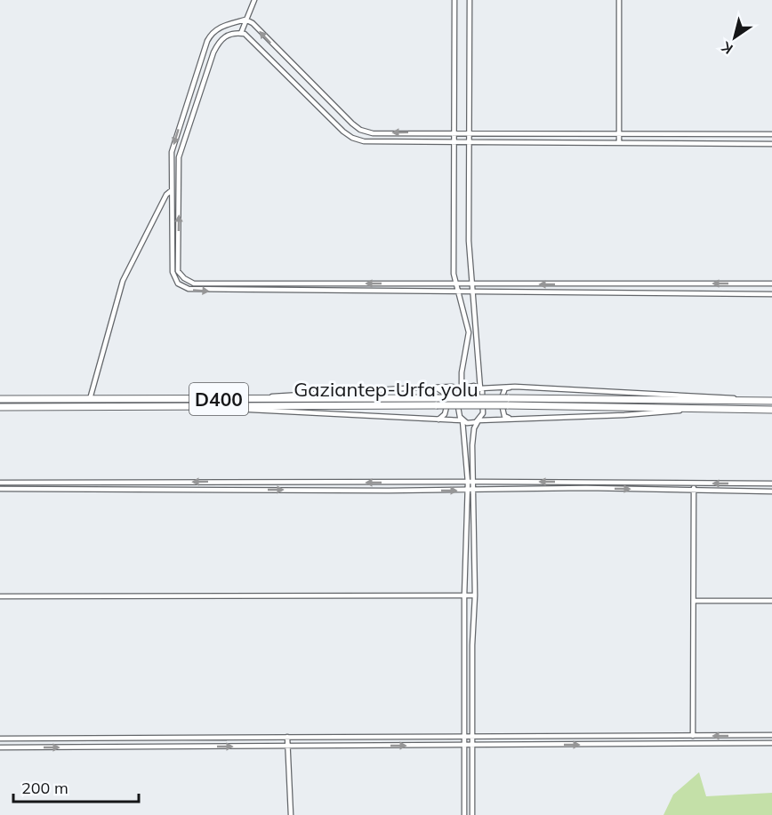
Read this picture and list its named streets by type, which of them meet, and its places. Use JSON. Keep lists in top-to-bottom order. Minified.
{"streets":{"highway":["Gaziantep-Urfa yolu","D400"]},"scale_bar":"200 m","north":"bottom left"}
